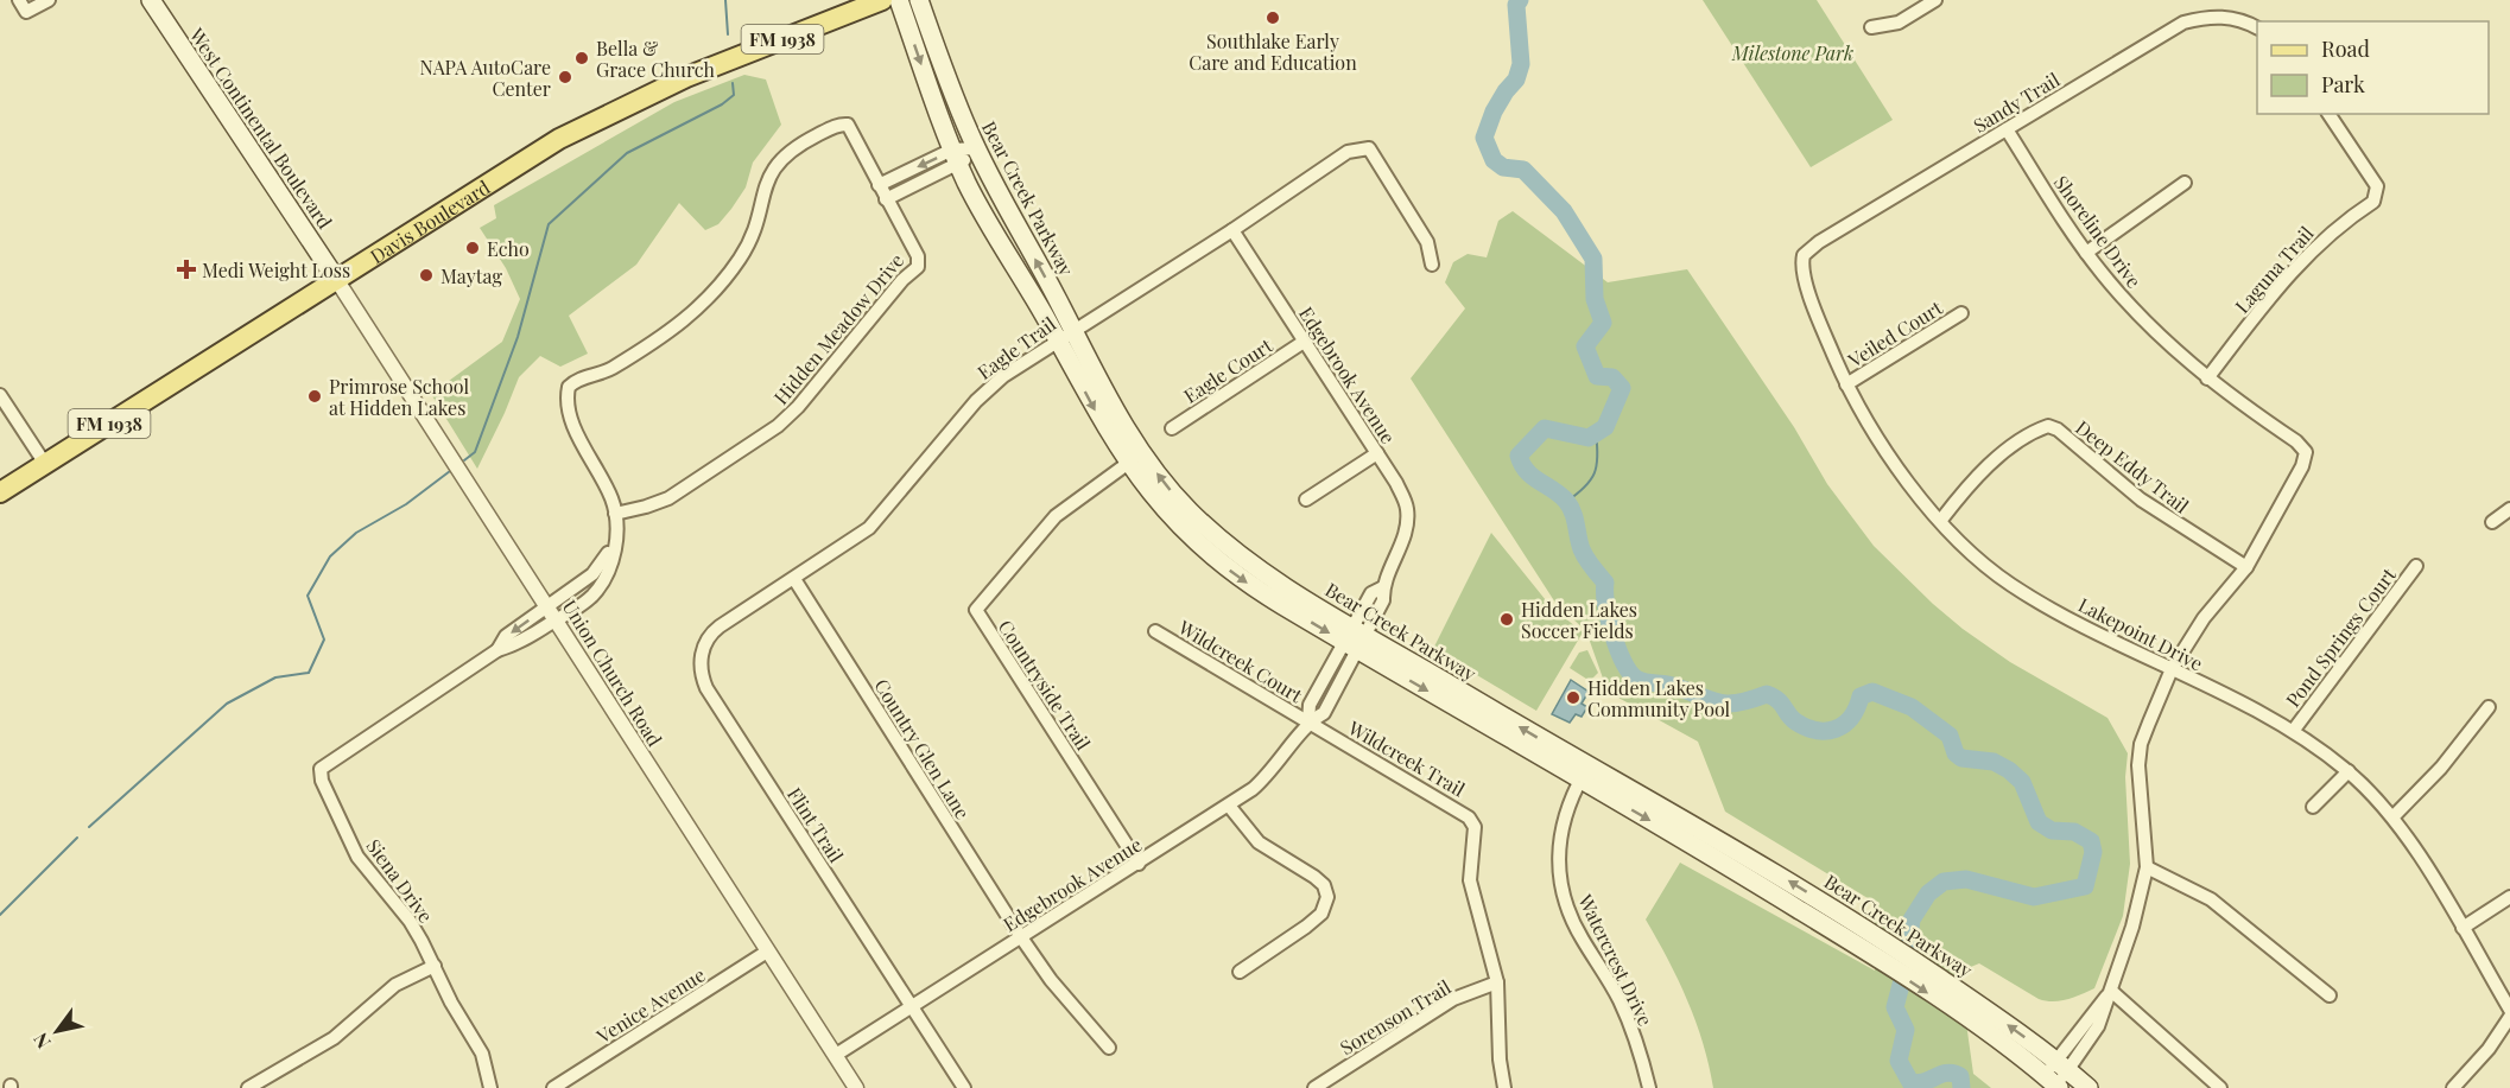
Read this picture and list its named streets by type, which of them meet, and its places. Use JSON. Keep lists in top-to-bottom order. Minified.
{"streets":{"main road":["FM 1938","West Continental Boulevard","Bear Creek Parkway","Davis Boulevard"],"street":["Sandy Trail","Shoreline Drive","Laguna Trail","Hidden Meadow Drive","Veiled Court","Eagle Trail","Eagle Court","Edgebrook Avenue","Deep Eddy Trail","Lakepoint Drive","Pond Springs Court","Wildcreek Court","Union Church Road","Countryside Trail","Country Glen Lane","Wildcreek Trail","Flint Trail","Siena Drive","Watercrest Drive","Venice Avenue","Sorenson Trail"]},"crossings":[["Sandy Trail","Shoreline Drive"],["Sandy Trail","Lakepoint Drive"],["West Continental Boulevard","Davis Boulevard"],["West Continental Boulevard","Union Church Road"],["Bear Creek Parkway","Eagle Trail"],["Bear Creek Parkway","Edgebrook Avenue"],["Bear Creek Parkway","Countryside Trail"],["Bear Creek Parkway","Watercrest Drive"],["Davis Boulevard","Union Church Road"],["Shoreline Drive","Laguna Trail"],["Shoreline Drive","Deep Eddy Trail"],["Hidden Meadow Drive","Siena Drive"],["Veiled Court","Lakepoint Drive"],["Eagle Trail","Edgebrook Avenue"],["Eagle Trail","Country Glen Lane"],["Eagle Trail","Flint Trail"],["Eagle Court","Edgebrook Avenue"],["Edgebrook Avenue","Wildcreek Court"],["Edgebrook Avenue","Union Church Road"],["Edgebrook Avenue","Countryside Trail"],["Edgebrook Avenue","Country Glen Lane"],["Edgebrook Avenue","Wildcreek Trail"],["Edgebrook Avenue","Flint Trail"],["Deep Eddy Trail","Lakepoint Drive"],["Lakepoint Drive","Pond Springs Court"],["Wildcreek Court","Wildcreek Trail"],["Union Church Road","Siena Drive"],["Union Church Road","Venice Avenue"],["Wildcreek Trail","Sorenson Trail"]],"parks":["Milestone Park"],"places":{"other":["Southlake Early Care and Education","Bella & Grace Church","NAPA AutoCare Center","Echo","Maytag","Primrose School at Hidden Lakes","Hidden Lakes Soccer Fields","Hidden Lakes Community Pool"],"health":["Medi Weight Loss"]},"legend":["Road","Park"],"north":"bottom left"}
